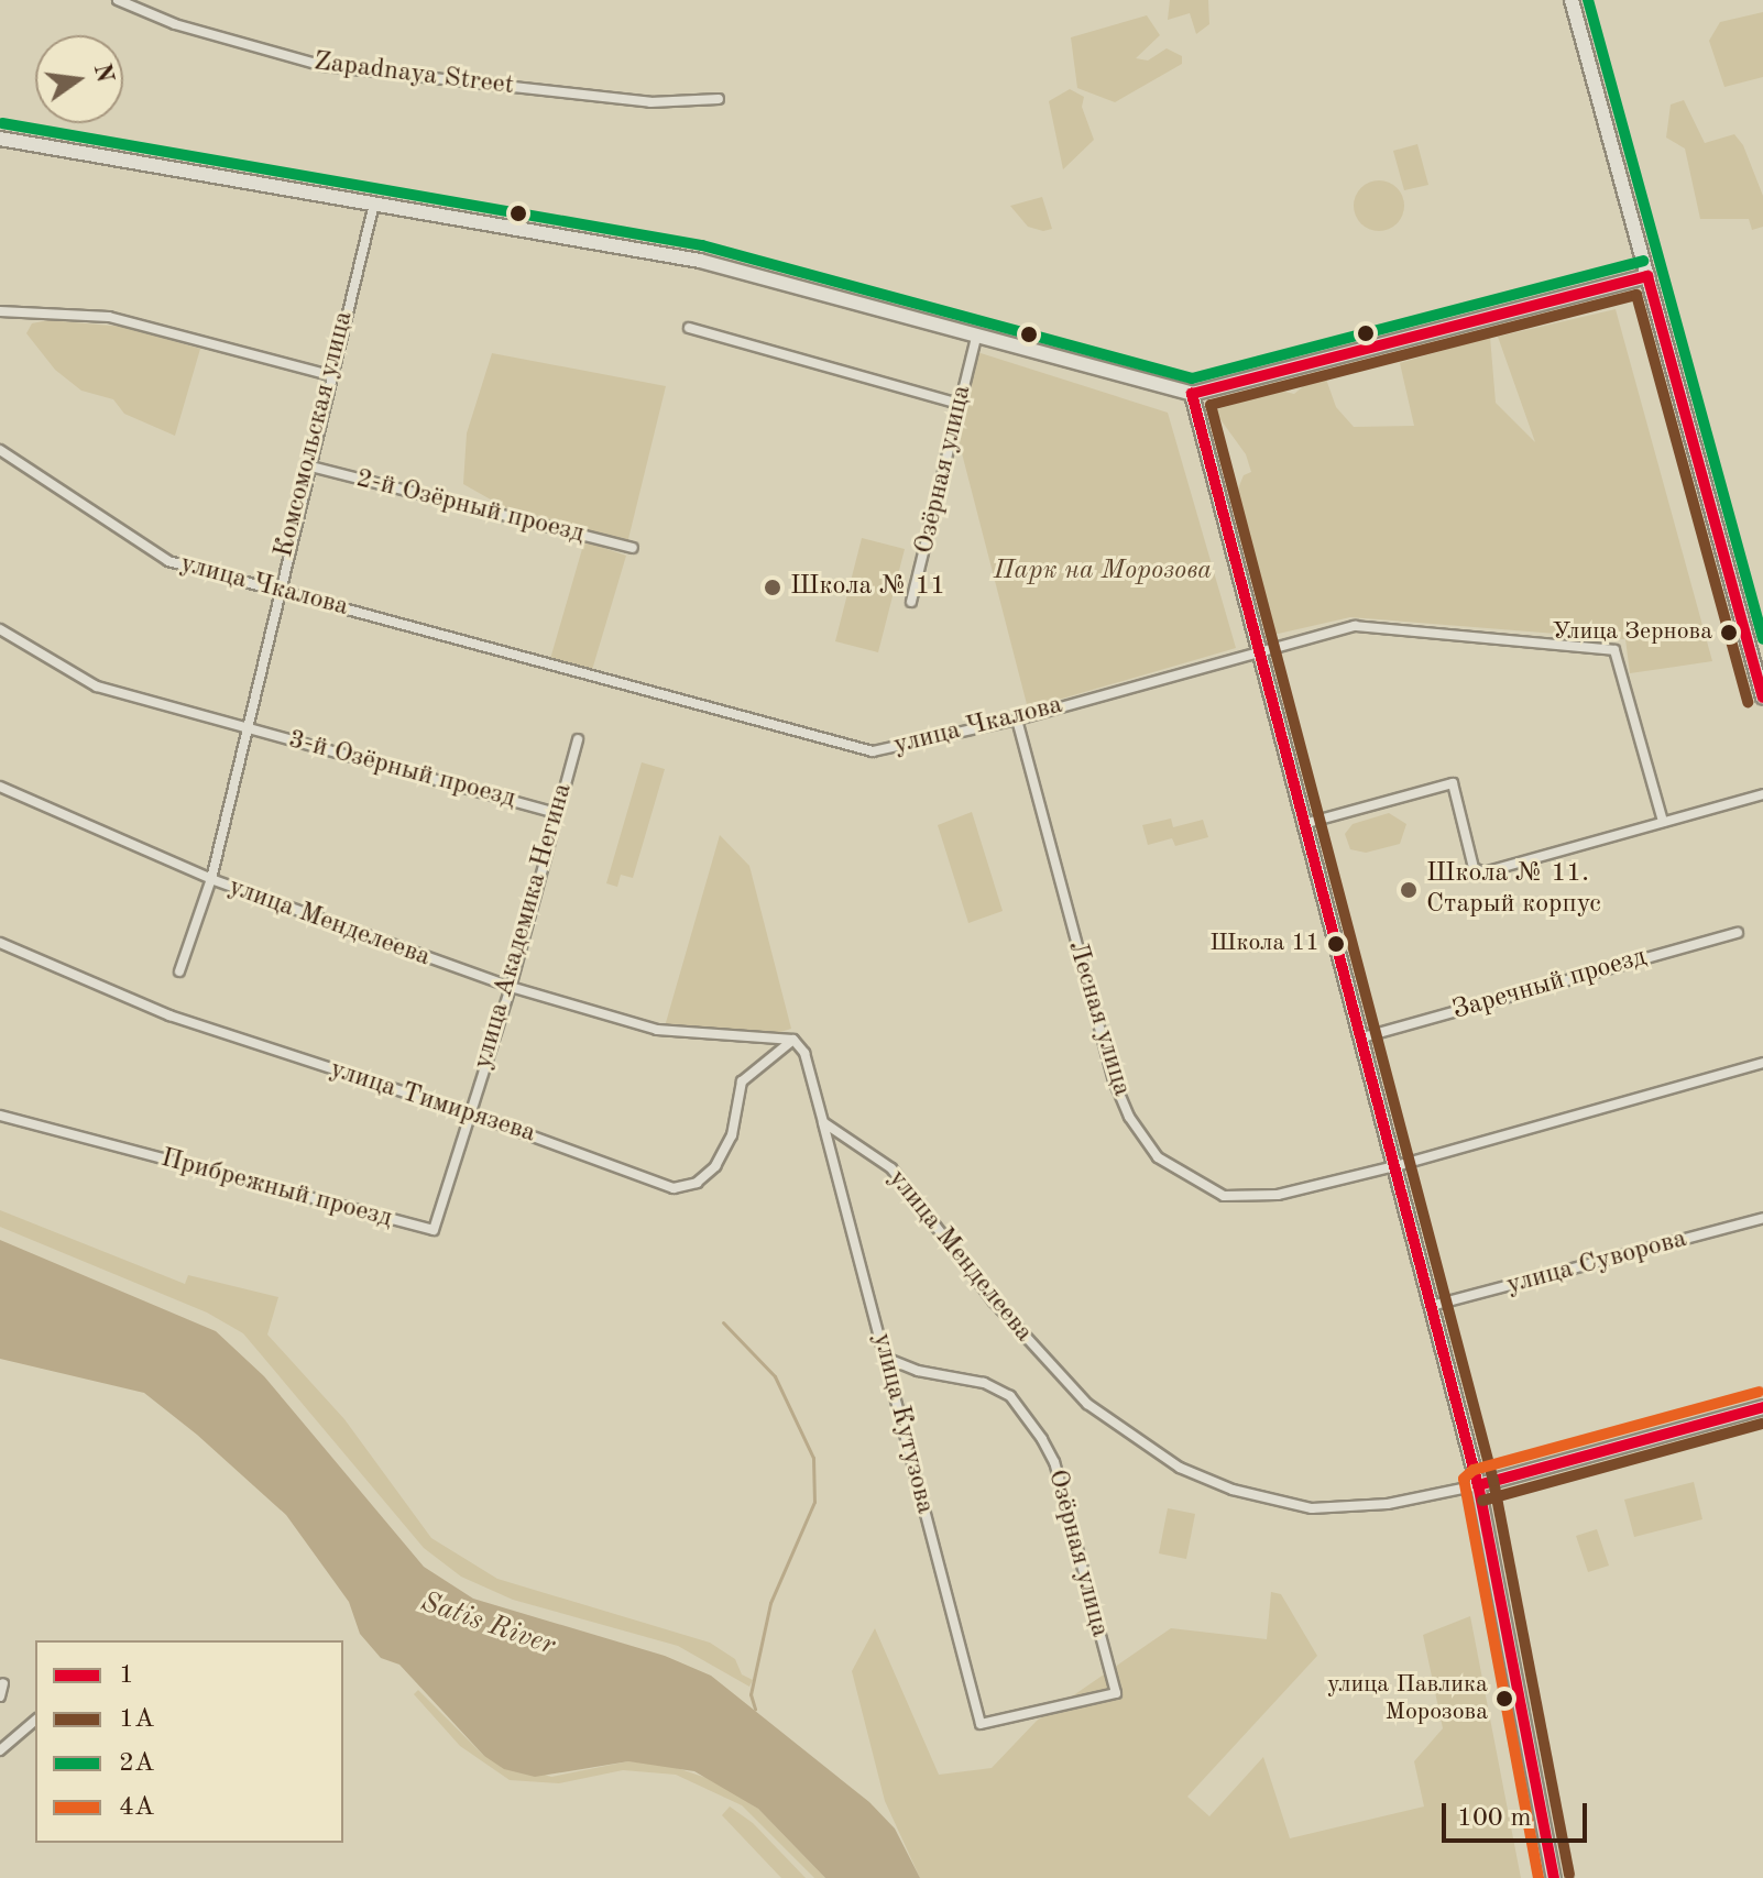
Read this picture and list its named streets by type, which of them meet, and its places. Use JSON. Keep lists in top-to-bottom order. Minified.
{"streets":{"street":["Zapadnaya Street","Комсомольская улица","Озёрная улица","2-й Озёрный проезд","улица Чкалова","3-й Озёрный проезд","улица Менделеева","улица Академика Негина","Заречный проезд","Лесная улица","улица Тимирязева","Прибрежный проезд","улица Суворова","улица Кутузова"]},"crossings":[["Комсомольская улица","2-й Озёрный проезд"],["Комсомольская улица","улица Чкалова"],["Комсомольская улица","3-й Озёрный проезд"],["Комсомольская улица","улица Менделеева"],["Озёрная улица","улица Кутузова"],["улица Чкалова","Лесная улица"],["3-й Озёрный проезд","улица Академика Негина"],["улица Менделеева","улица Академика Негина"],["улица Менделеева","улица Тимирязева"],["улица Менделеева","улица Кутузова"],["улица Академика Негина","улица Тимирязева"],["улица Академика Негина","Прибрежный проезд"],["улица Тимирязева","Прибрежный проезд"]],"water":["Satis River"],"parks":["Парк на Морозова"],"places":["Школа № 11","Улица Зернова","Школа № 11. Старый корпус","Школа 11","улица Павлика Морозова"],"lines":["transit line 2А","transit line 1","transit line 1А","transit line 4А"],"legend":["1","1А","2А","4А"],"scale_bar":"100 m","north":"right"}
